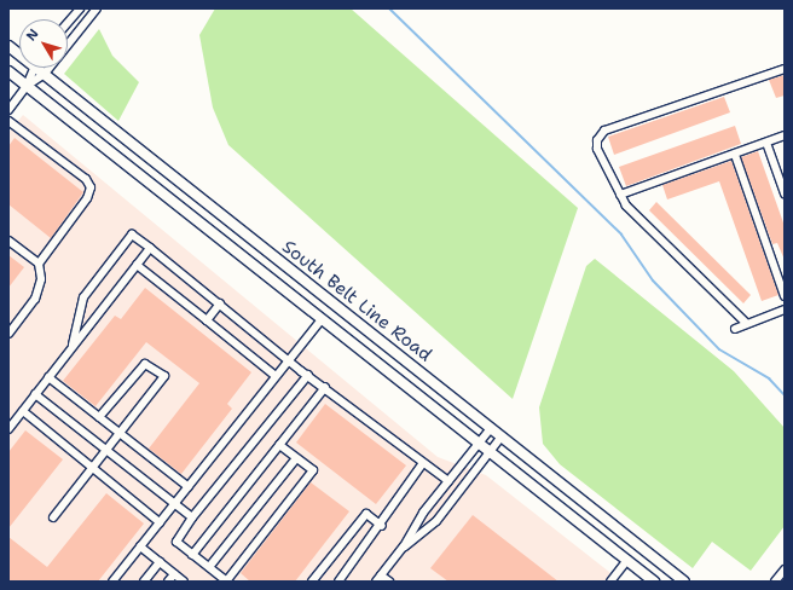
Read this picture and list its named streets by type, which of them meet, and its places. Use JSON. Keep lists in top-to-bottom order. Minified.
{"streets":{"main road":["South Belt Line Road"]},"north":"top left"}
